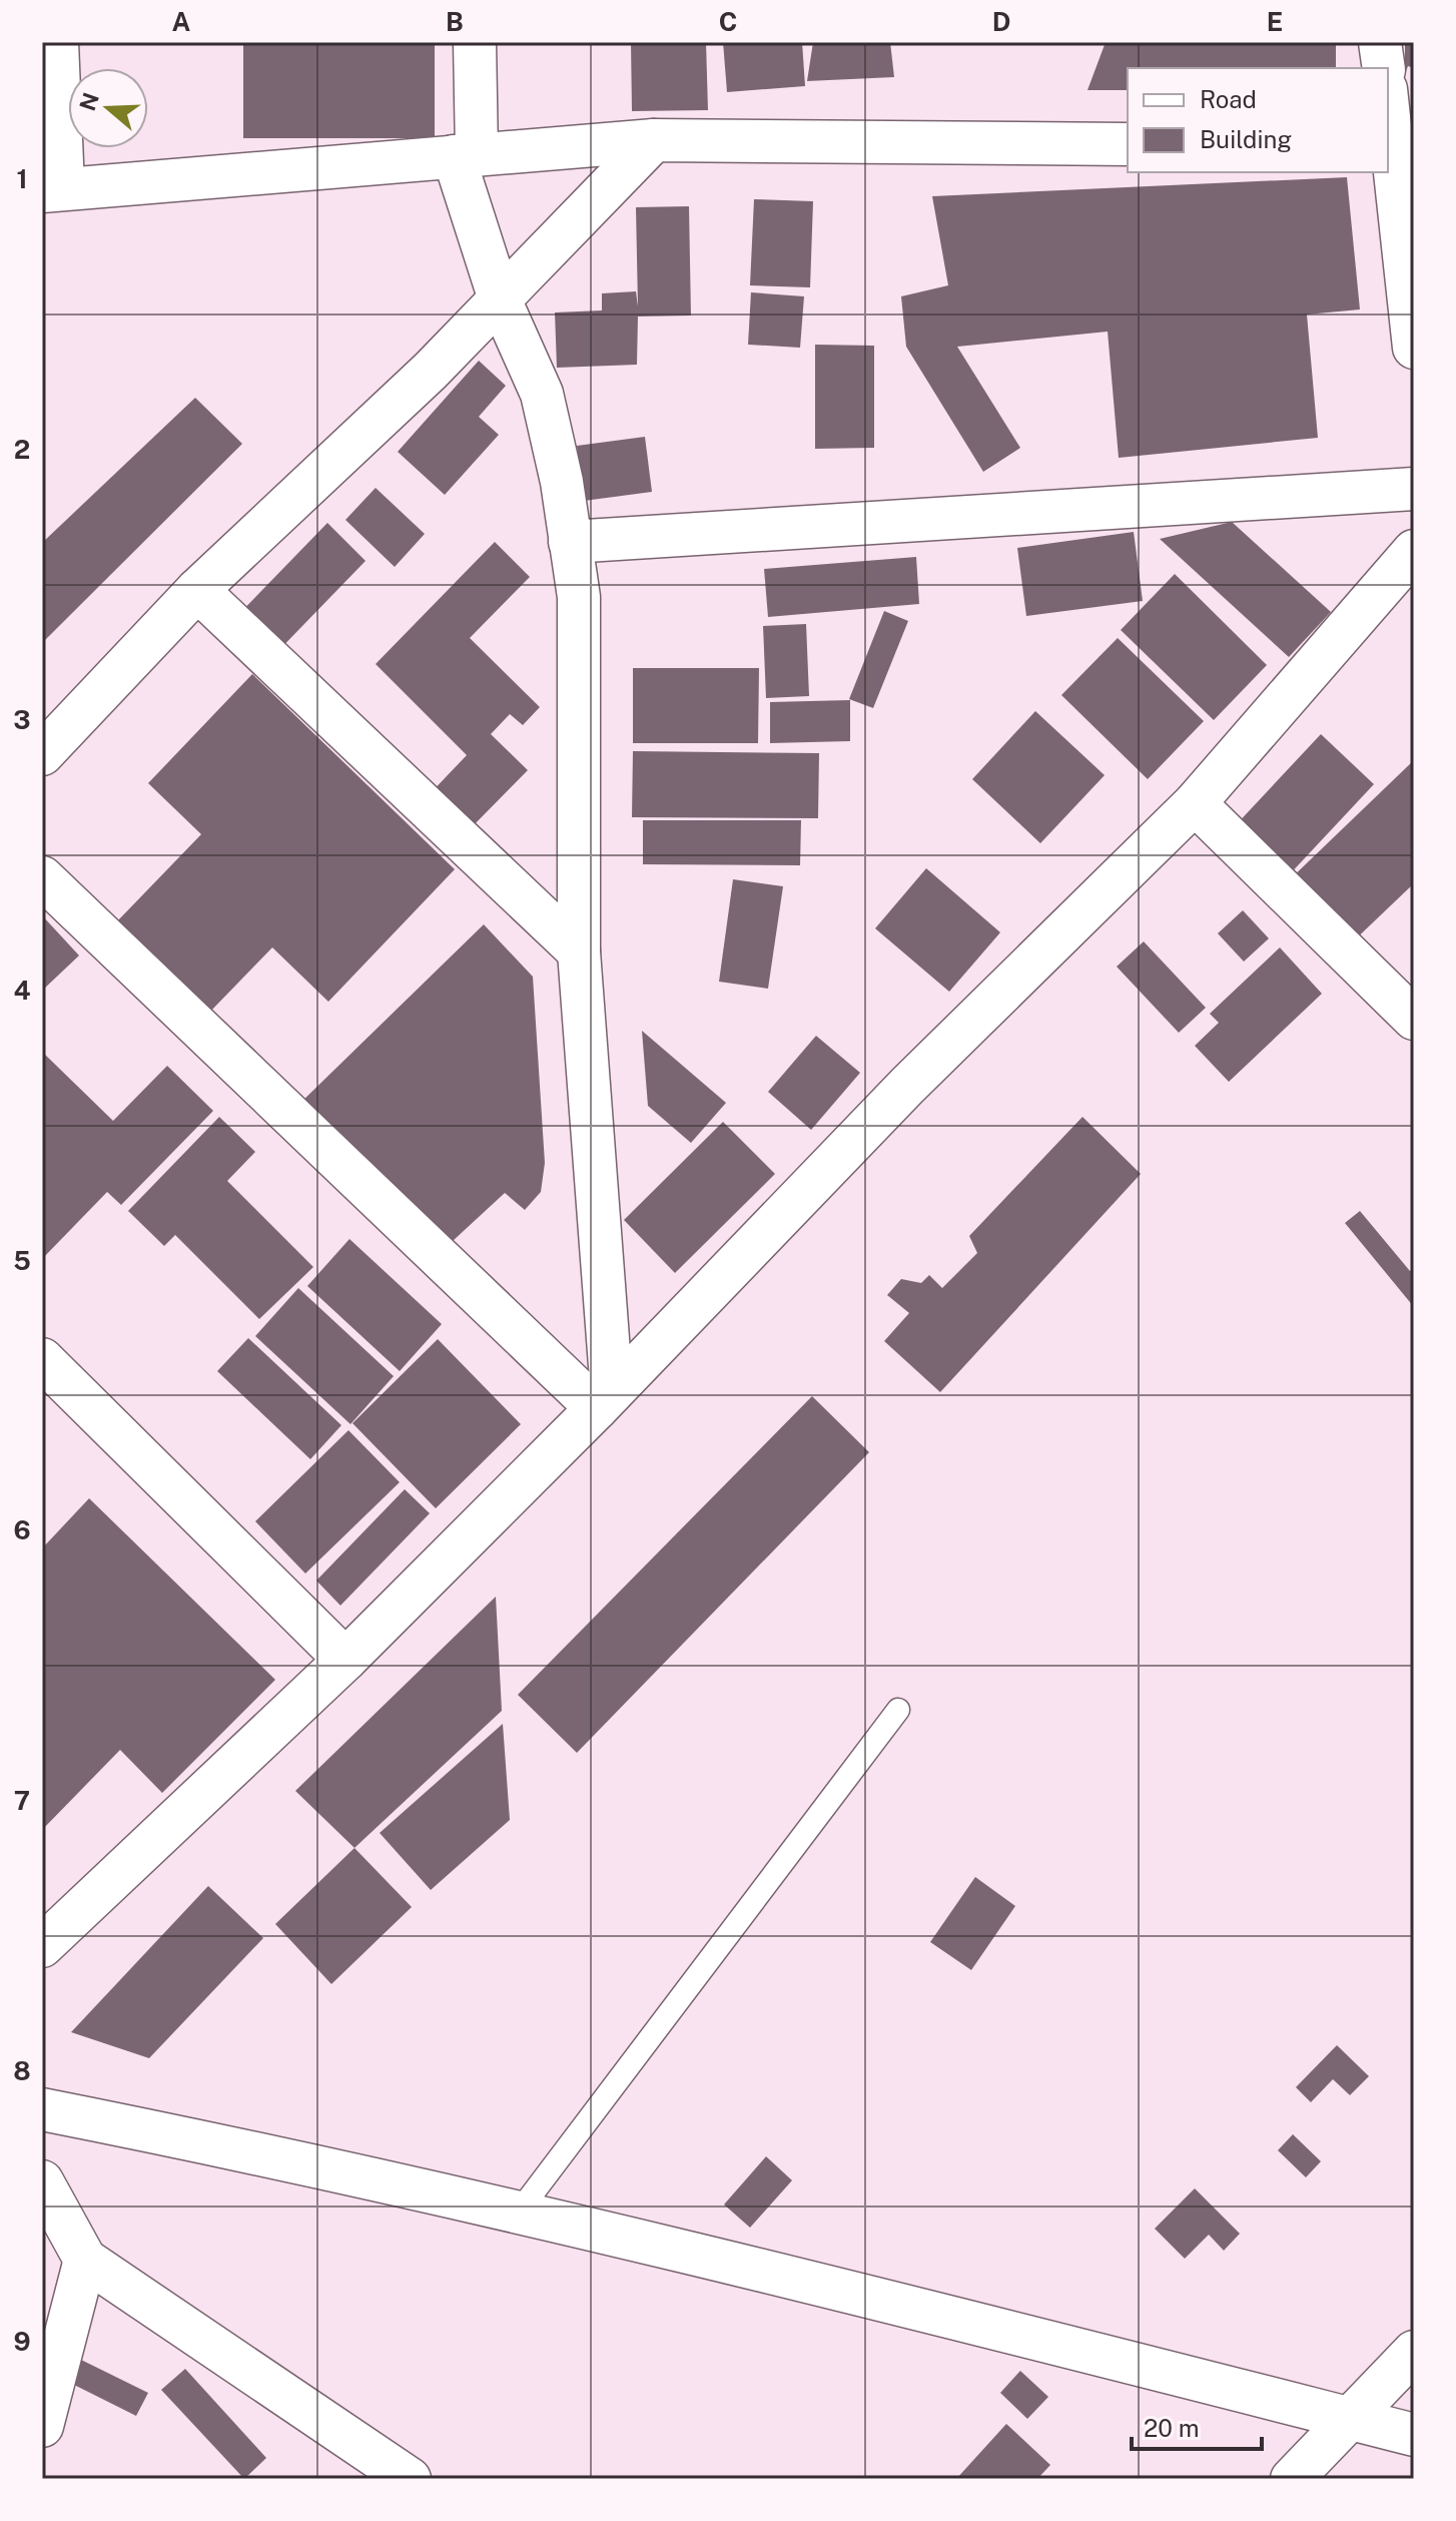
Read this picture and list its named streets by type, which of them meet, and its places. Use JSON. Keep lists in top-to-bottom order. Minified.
{"legend":["Road","Building"],"scale_bar":"20 m","north":"left","grid":{"columns":["A","B","C","D","E"],"rows":["1","2","3","4","5","6","7","8","9"]}}
